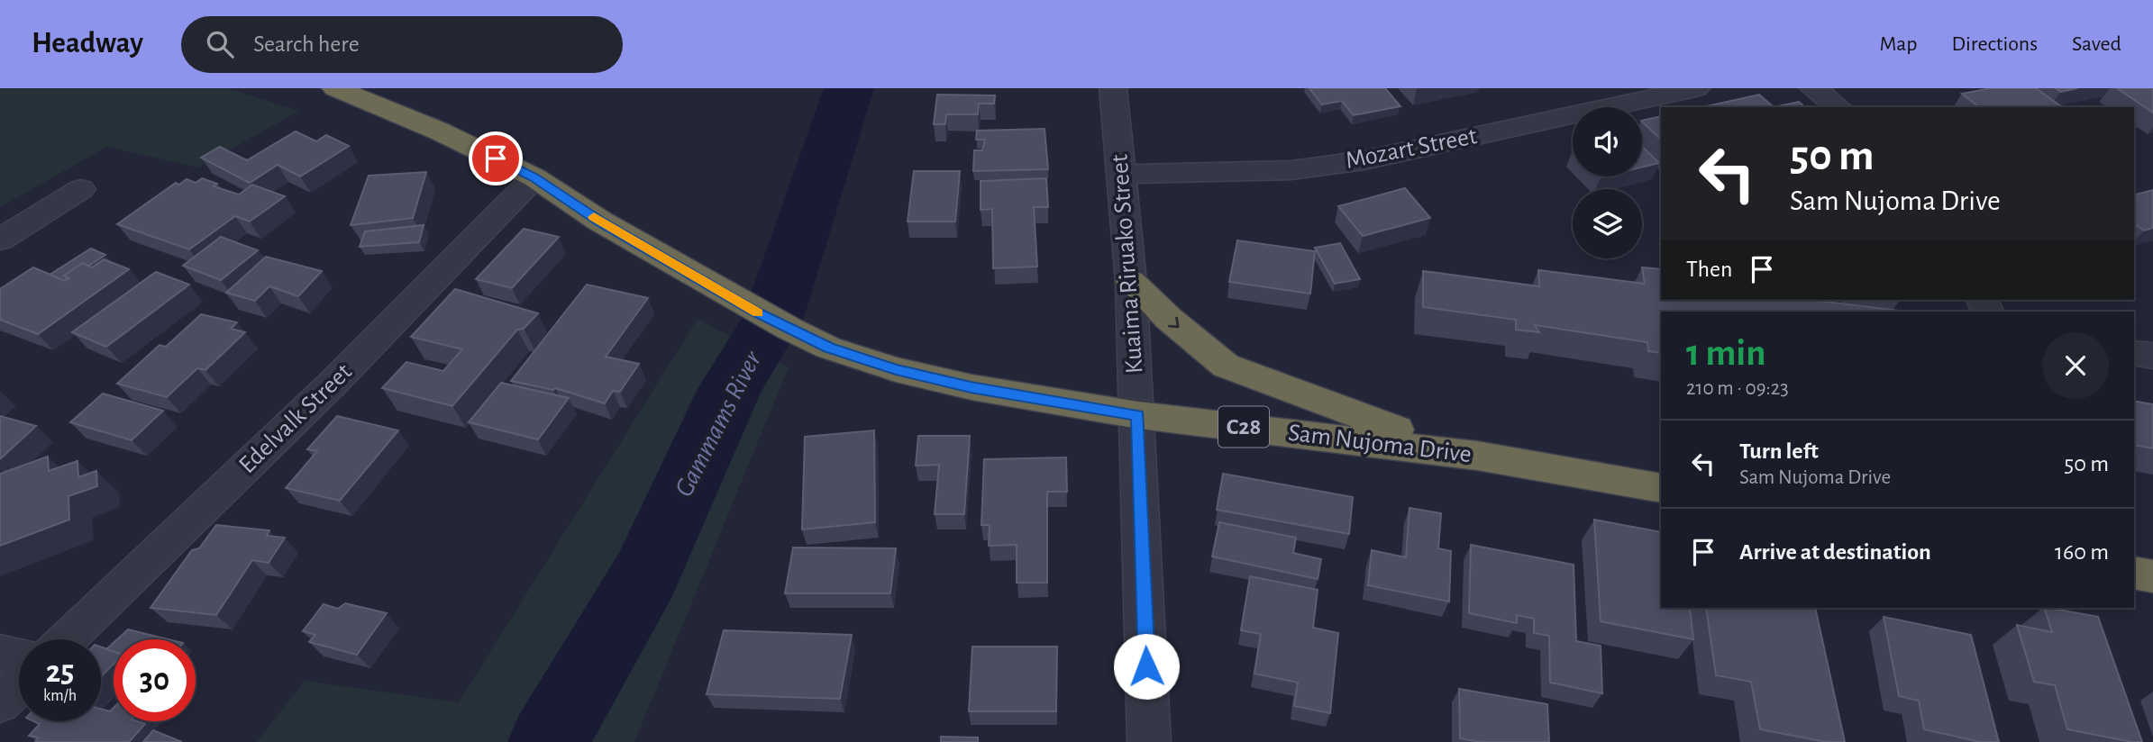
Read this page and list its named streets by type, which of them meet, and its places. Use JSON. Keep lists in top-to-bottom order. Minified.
{"streets":{"highway":["C28","Sam Nujoma Drive"],"street":["Mozart Street","Kuaima Riruako Street","Edelvalk Street"]},"crossings":[["Mozart Street","Kuaima Riruako Street"],["Kuaima Riruako Street","Sam Nujoma Drive"],["Edelvalk Street","Sam Nujoma Drive"]],"water":["Gammams River"],"page":{"header":"Headway","search":"Search here","nav":["Map","Directions","Saved"],"turn":["50 m","Sam Nujoma Drive"],"then":"Then","heading":["1 min","210 m · 09:23"],"list":[{"name":"Turn left","note":"Sam Nujoma Drive","value":"50 m"},{"name":"Arrive at destination","value":"160 m"}],"speed":"25 km/h","limit":"30"}}
